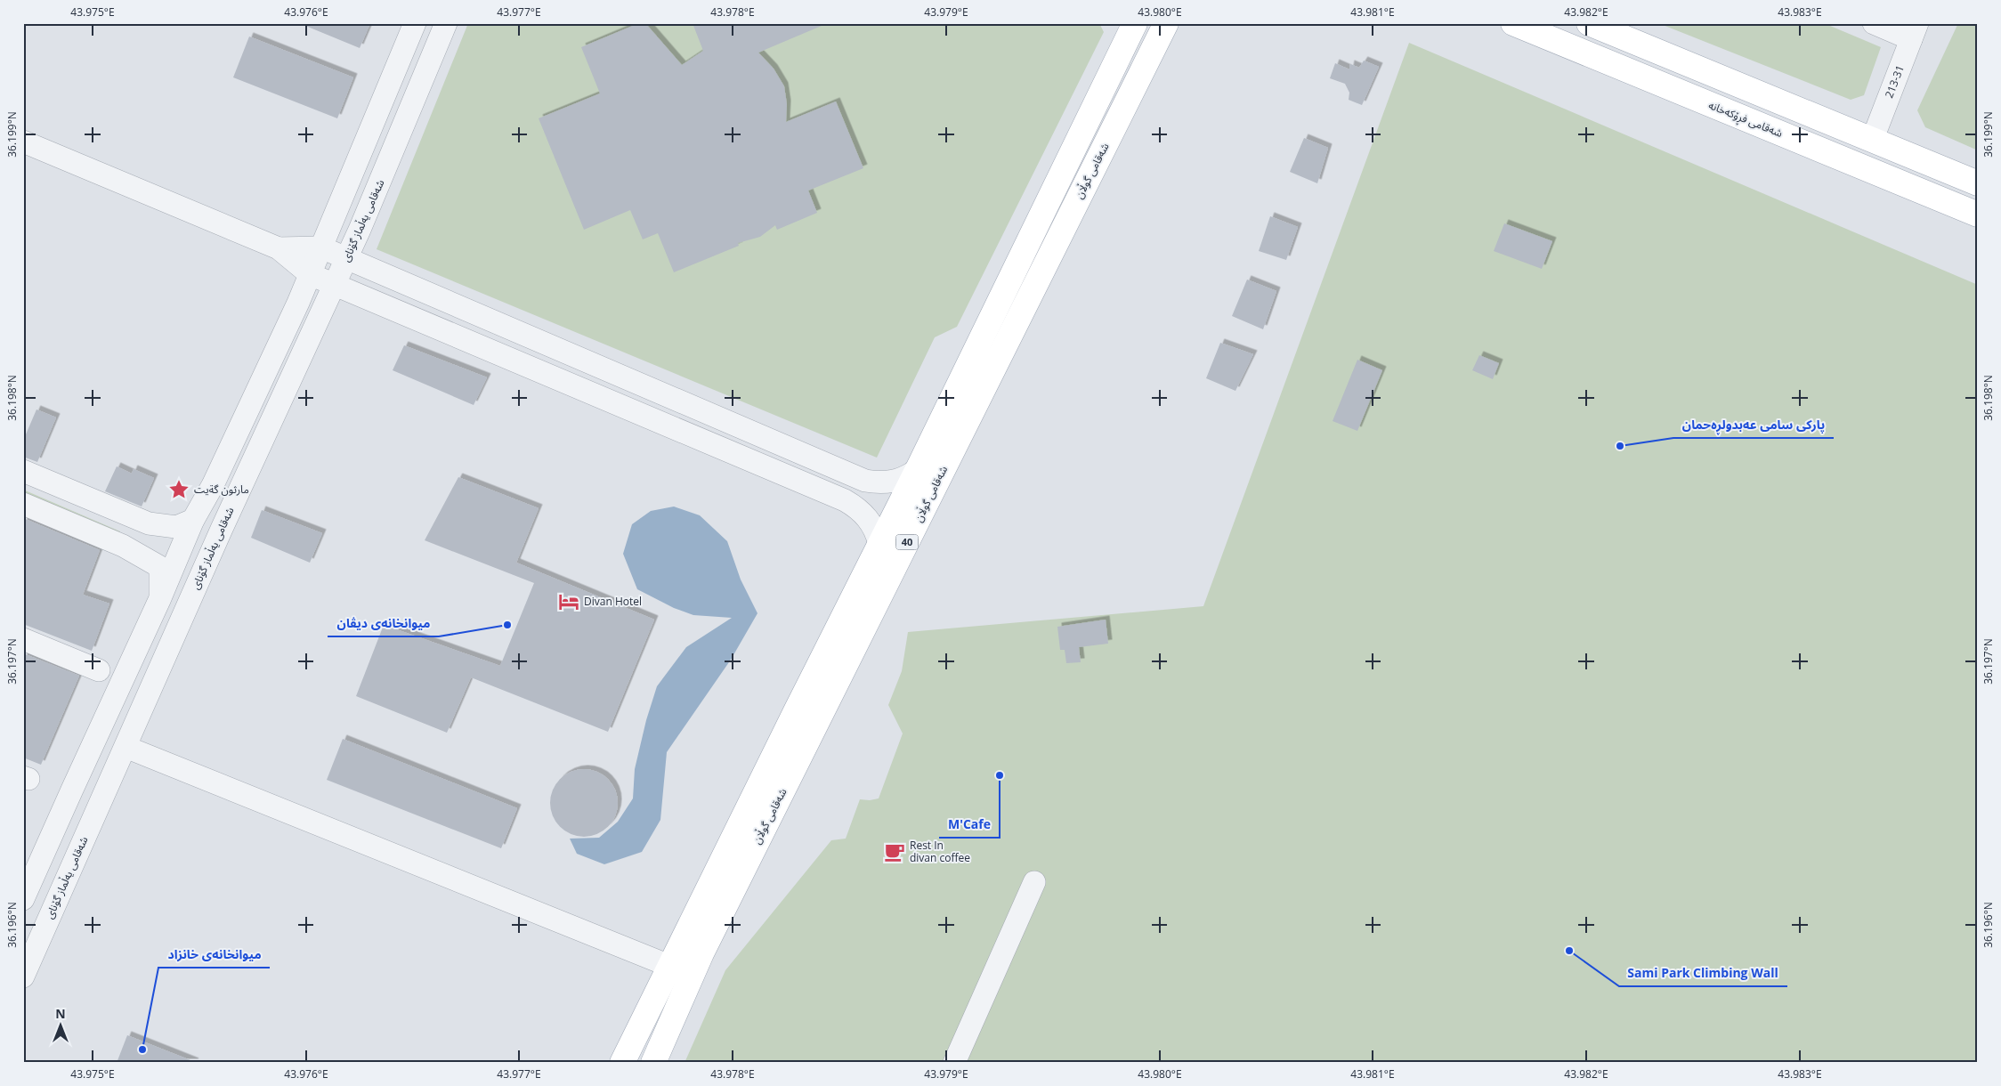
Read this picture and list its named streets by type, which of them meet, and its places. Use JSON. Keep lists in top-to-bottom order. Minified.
{"streets":{"main road":["شەقامی فڕۆکەخانە","شەقامی گوڵان","40"],"street":["213-31","شەقامی یەڵماز گۆنای"]},"places":{"other":["پارکی سامی عەبدولڕەحمان","میوانخانەی دیڤان","M'Cafe","Sami Park Climbing Wall","میوانخانەی خانزاد"],"place":["مارثون گةيت"],"hotel":["Divan Hotel"],"cafe":["Rest In divan coffee"]},"north":"top","coordinates":["43.975°E","43.976°E","43.977°E","43.978°E","43.979°E","43.980°E","43.981°E","43.982°E","43.983°E","36.199°N","36.198°N","36.197°N","36.196°N"]}
